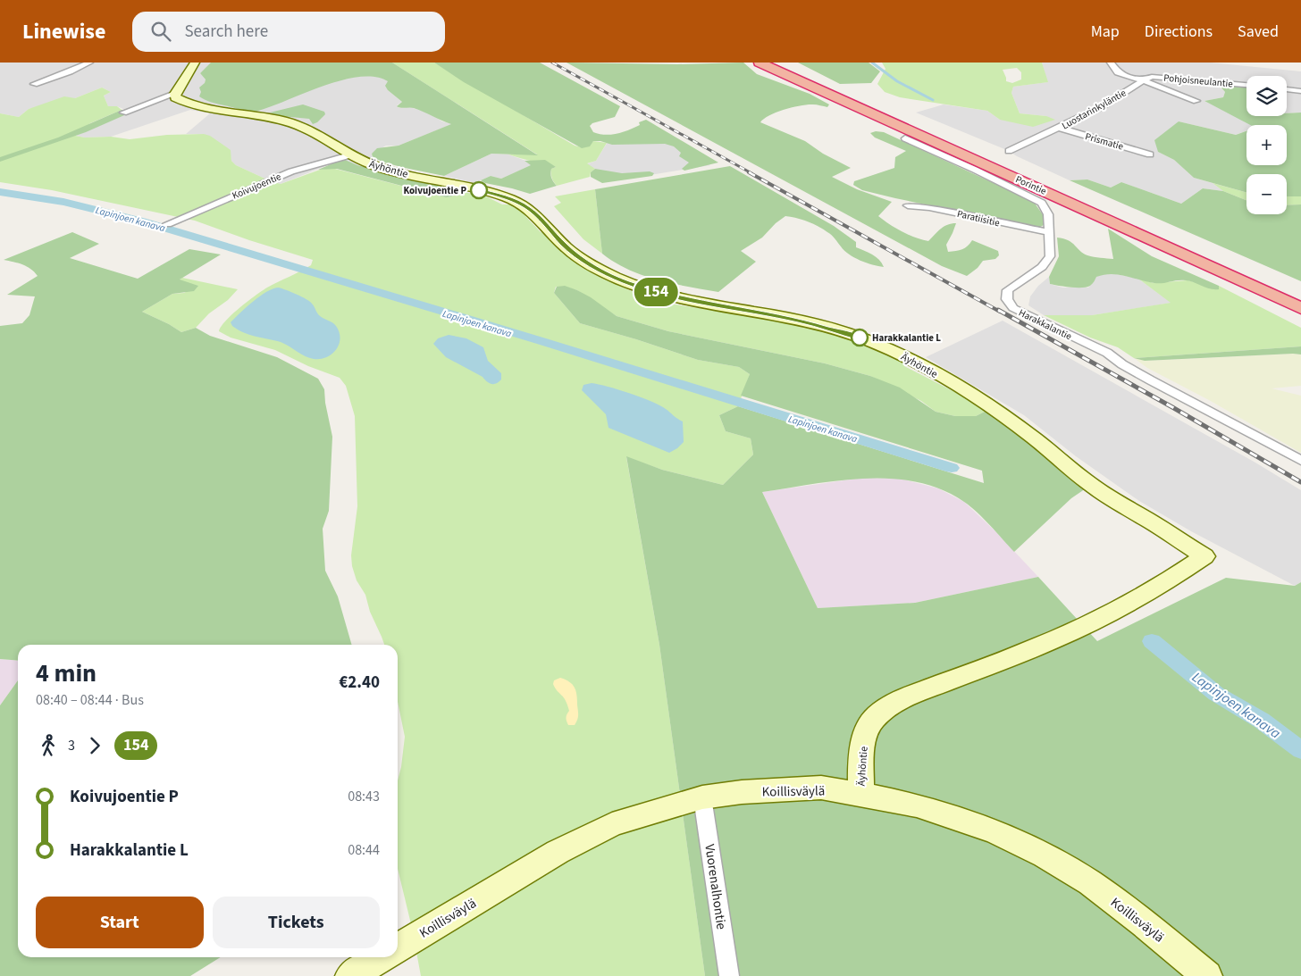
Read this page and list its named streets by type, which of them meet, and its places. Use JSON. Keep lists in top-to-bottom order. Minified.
{"streets":{"highway":["Porintie"],"main road":["Äyhöntie","Koillisväylä"],"street":["Pohjoisneulantie","Luostarinkyläntie","Prismatie","Koivujoentie","Paratiisitie","Harakkalantie","Vuorenalhontie"]},"crossings":[["Pohjoisneulantie","Luostarinkyläntie"],["Luostarinkyläntie","Prismatie"],["Äyhöntie","Koivujoentie"],["Äyhöntie","Koillisväylä"],["Paratiisitie","Harakkalantie"],["Koillisväylä","Vuorenalhontie"]],"water":["Lapinjoen kanava"],"places":["Koivujoentie P","Harakkalantie L"],"lines":["bus line 154"],"page":{"header":"Linewise","search":"Search here","nav":["Map","Directions","Saved"],"on_map":"154","map_buttons":["+","−"],"heading":["4 min","08:40 – 08:44 · Bus","€2.40"],"legs":["3","154"],"list":[{"name":"Koivujoentie P","value":"08:43"},{"name":"Harakkalantie L","value":"08:44"}],"buttons":["Start","Tickets"]}}
